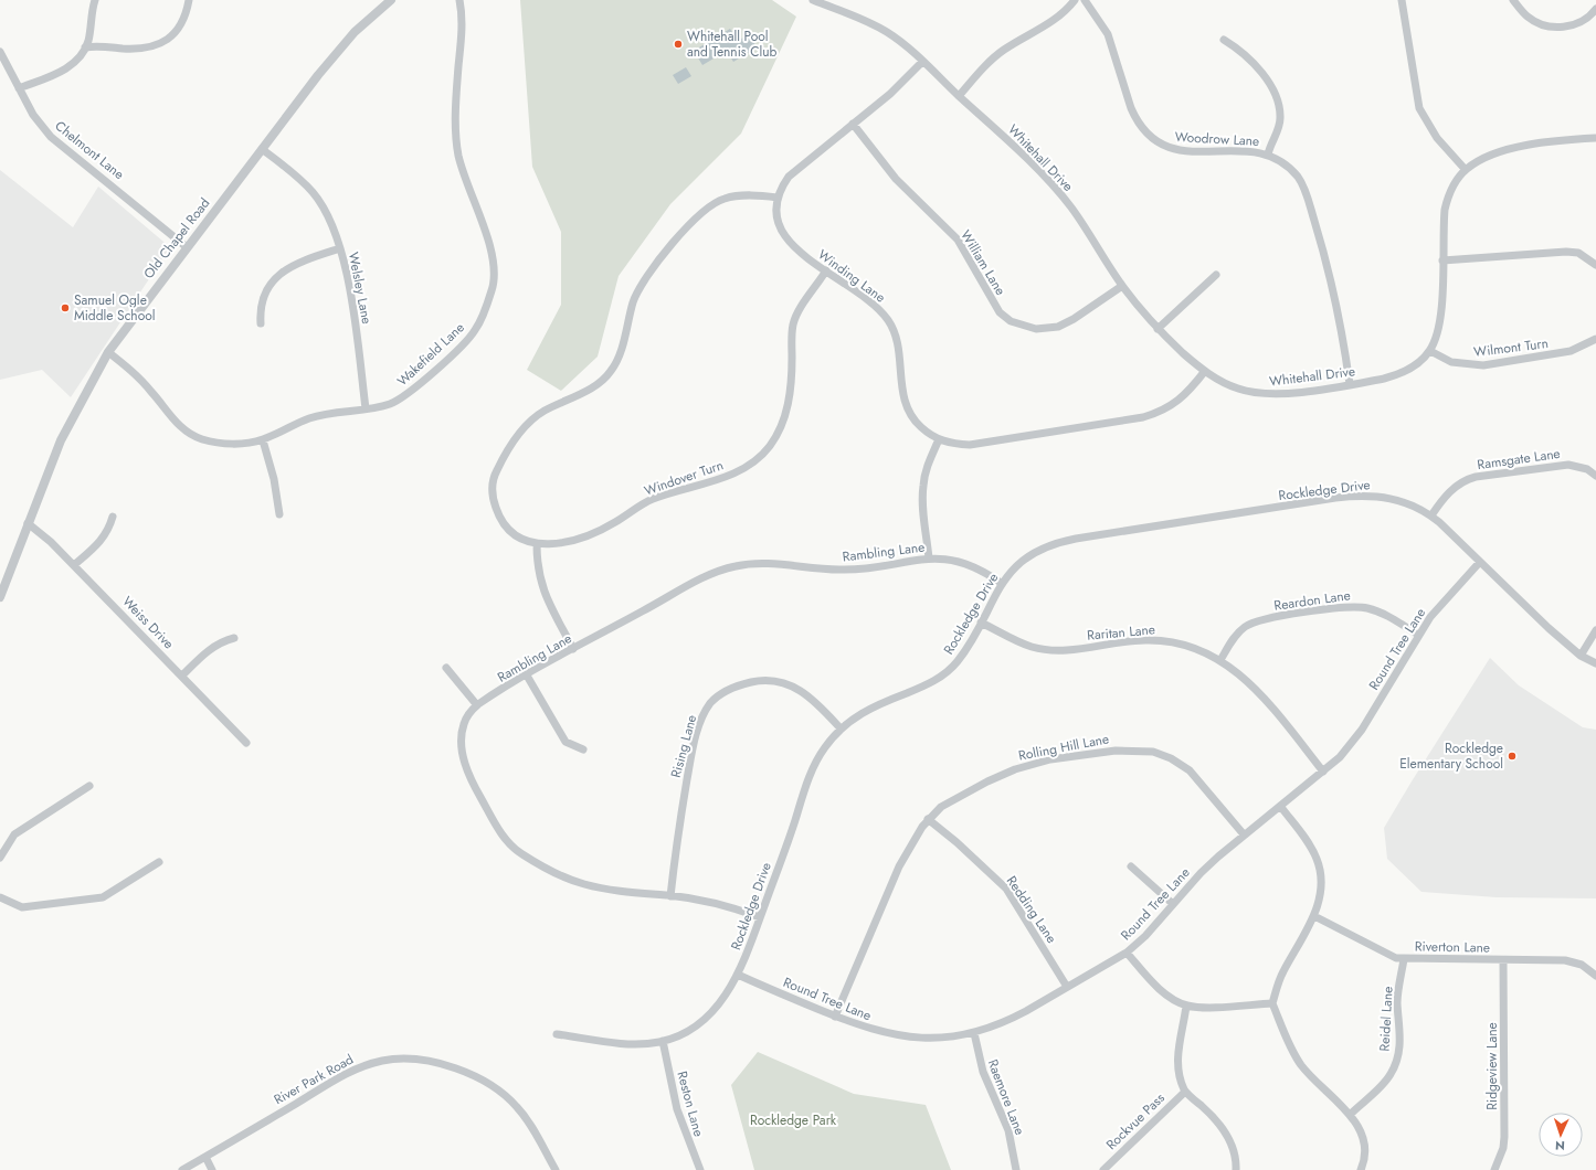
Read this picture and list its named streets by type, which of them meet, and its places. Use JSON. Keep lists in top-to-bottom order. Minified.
{"streets":{"street":["Woodrow Lane","Chelmont Lane","Whitehall Drive","Old Chapel Road","William Lane","Winding Lane","Welsley Lane","Wilmont Turn","Wakefield Lane","Ramsgate Lane","Windover Turn","Rockledge Drive","Rambling Lane","Reardon Lane","Weiss Drive","Raritan Lane","Round Tree Lane","Rising Lane","Rolling Hill Lane","Redding Lane","Riverton Lane","Reidel Lane","Ridgeview Lane","River Park Road","Raemore Lane","Reston Lane","Rockvue Pass"]},"crossings":[["Woodrow Lane","Whitehall Drive"],["Chelmont Lane","Old Chapel Road"],["Whitehall Drive","William Lane"],["Whitehall Drive","Winding Lane"],["Whitehall Drive","Wilmont Turn"],["Old Chapel Road","Welsley Lane"],["Old Chapel Road","Wakefield Lane"],["Old Chapel Road","Weiss Drive"],["William Lane","Winding Lane"],["Winding Lane","Windover Turn"],["Welsley Lane","Wakefield Lane"],["Ramsgate Lane","Rockledge Drive"],["Rockledge Drive","Rambling Lane"],["Rockledge Drive","Raritan Lane"],["Rockledge Drive","Round Tree Lane"],["Rockledge Drive","Rising Lane"],["Rockledge Drive","Reston Lane"],["Rambling Lane","Rising Lane"],["Reardon Lane","Raritan Lane"],["Reardon Lane","Round Tree Lane"],["Raritan Lane","Round Tree Lane"],["Round Tree Lane","Rolling Hill Lane"],["Round Tree Lane","Redding Lane"],["Round Tree Lane","Raemore Lane"],["Rolling Hill Lane","Redding Lane"],["Riverton Lane","Reidel Lane"],["Riverton Lane","Ridgeview Lane"]],"parks":["Rockledge Park"],"places":["Whitehall Pool and Tennis Club","Samuel Ogle Middle School","Rockledge Elementary School"],"north":"bottom"}
